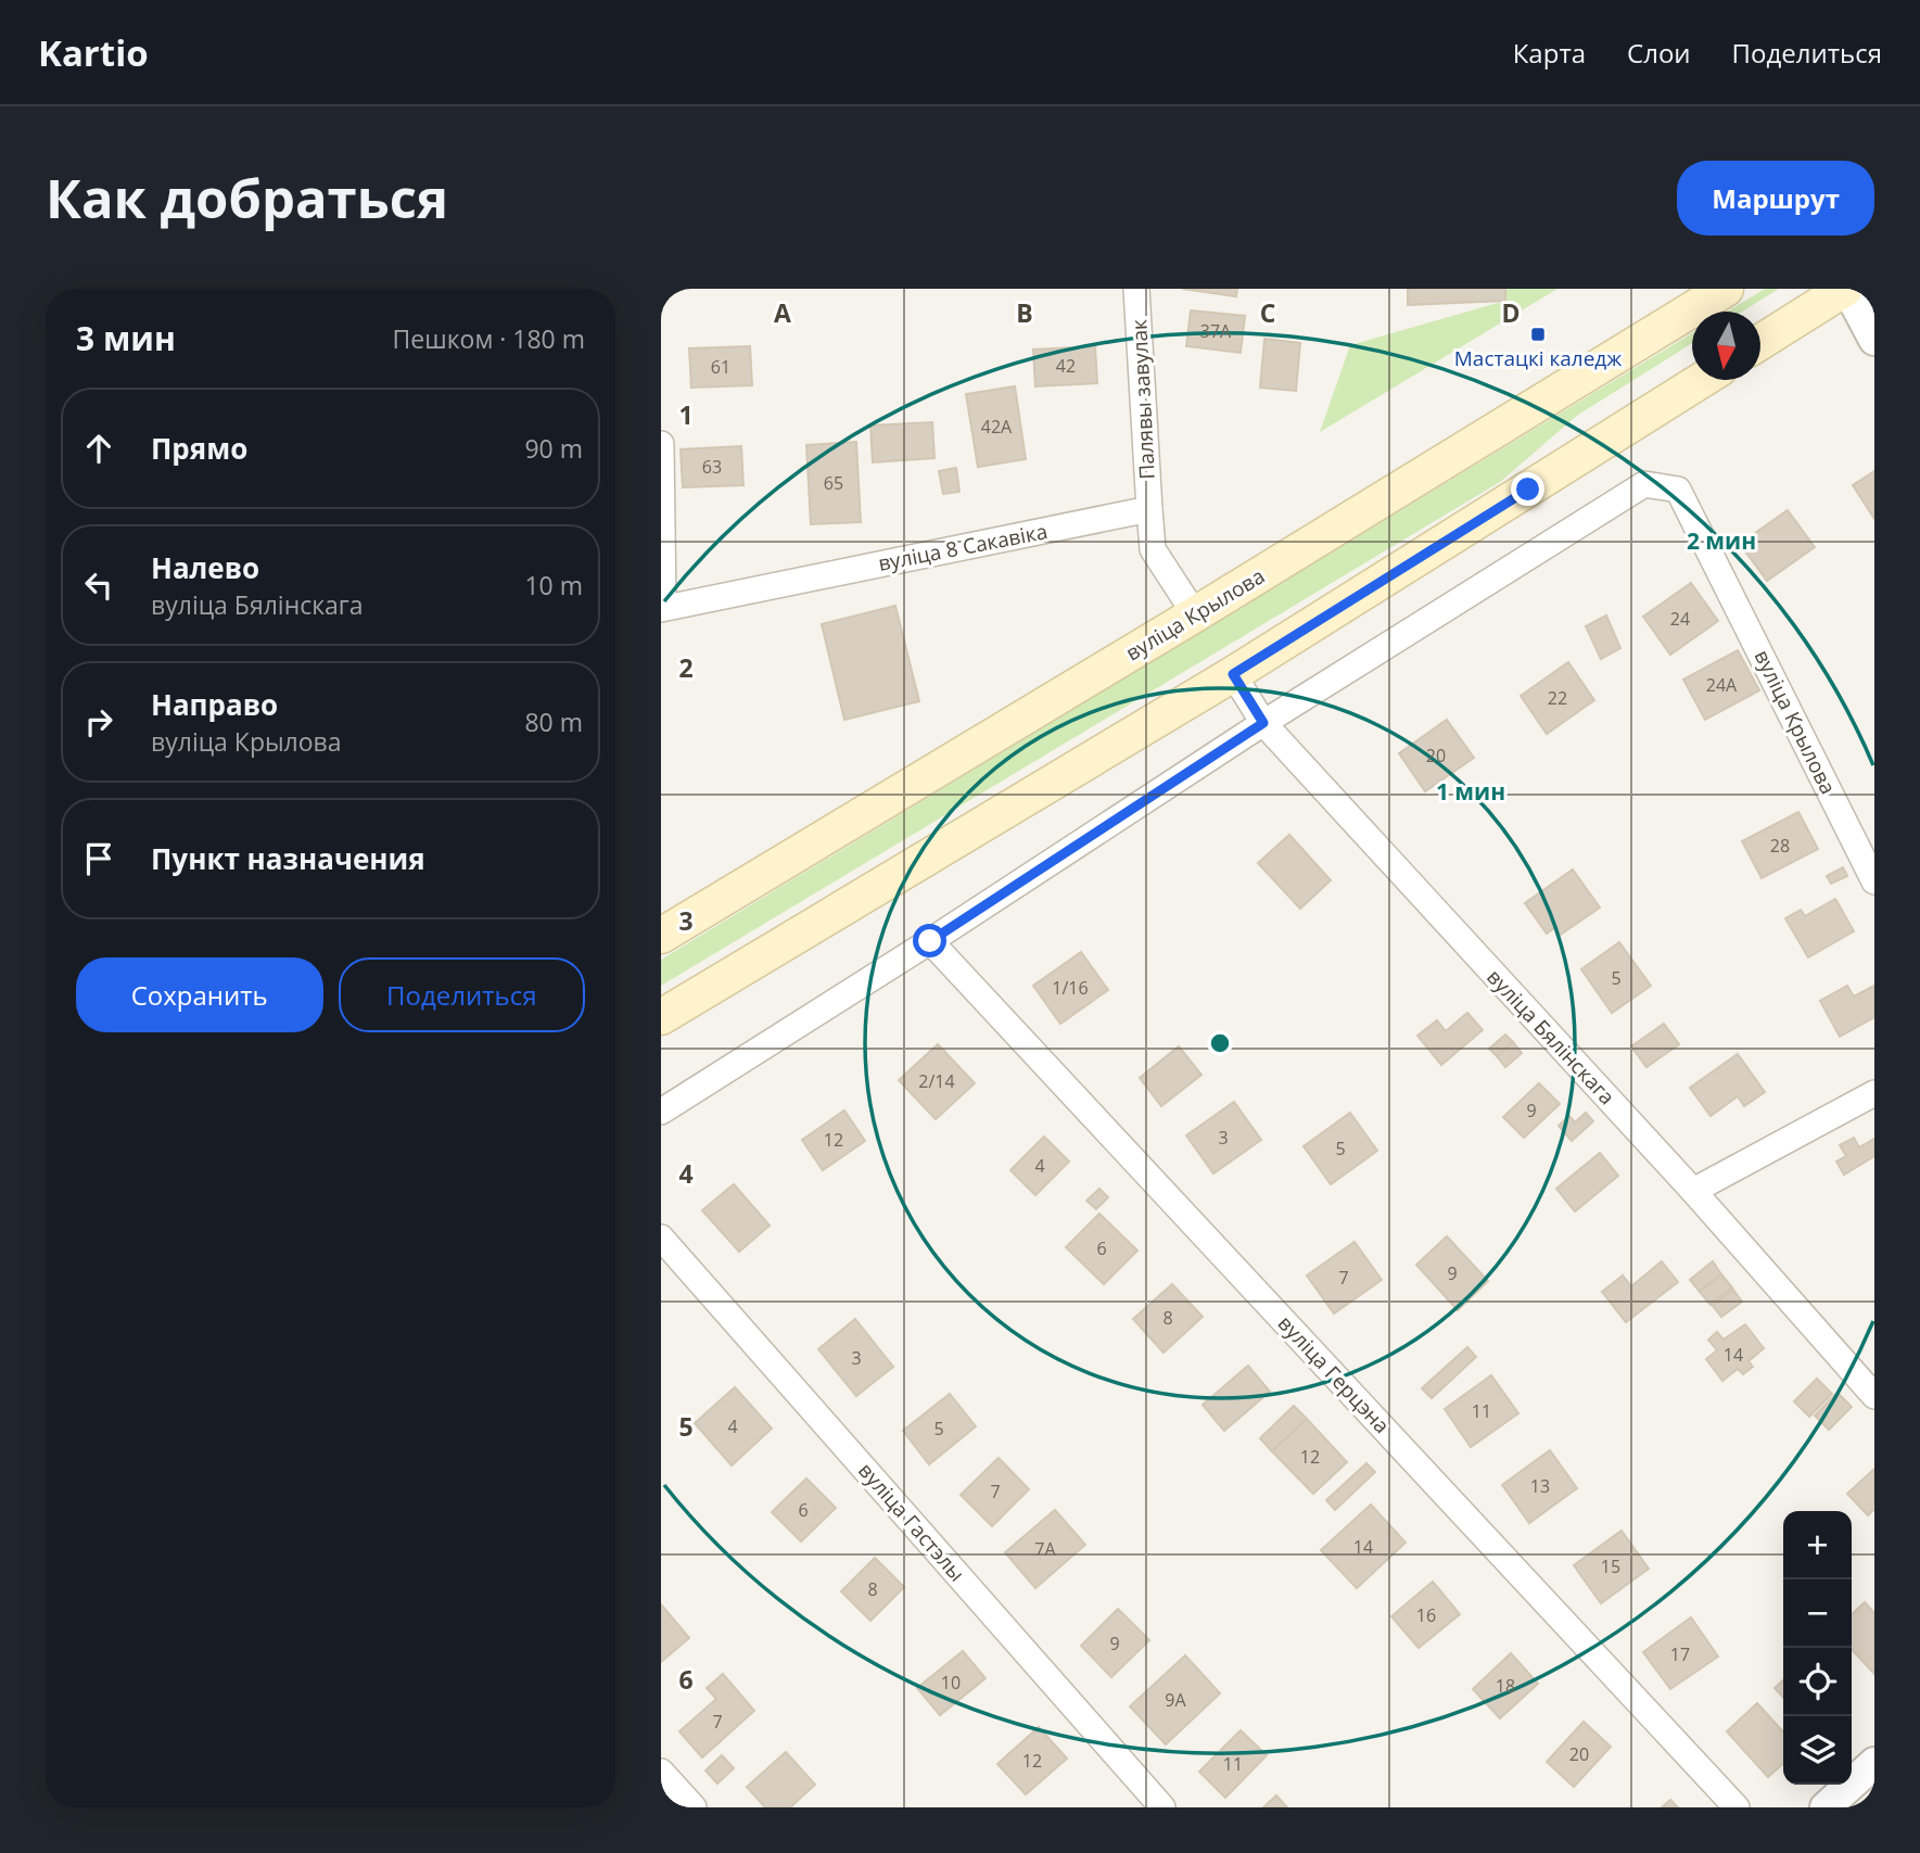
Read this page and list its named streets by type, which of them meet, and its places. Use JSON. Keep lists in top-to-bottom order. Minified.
{"streets":{"main road":["вуліца Крылова"],"street":["Палявы завулак","вуліца 8 Сакавіка","вуліца Бялінскага","вуліца Герцэна","вуліца Гастэлы"]},"crossings":[["Палявы завулак","вуліца 8 Сакавіка"],["вуліца Крылова","вуліца Бялінскага"]],"places":{"transit":["Мастацкі каледж"]},"house_numbers":["37А","42","61","42А","63","65","24","24А","22","20","28","5","1/16","2/14","9","3","12","5","4","6","9","7","8","14","3","11","4","5","12","13","7","6","14","7А","15","8","16","9","17","10","18","9А","7","20","12","11"],"north":"bottom","page":{"header":"Kartio","nav":["Карта","Слои","Поделиться"],"buttons":["Маршрут",["Сохранить","Поделиться"]],"title":"Как добраться","heading":["3 мин","Пешком · 180 m"],"list":[["Прямо","90 m"],["Налево","вуліца Бялінскага","10 m"],["Направо","вуліца Крылова","80 m"],"Пункт назначения"],"map_buttons":["+","−"]},"grid":{"columns":["A","B","C","D"],"rows":["1","2","3","4","5","6"]},"rings":["2 мин","1 мин"]}
